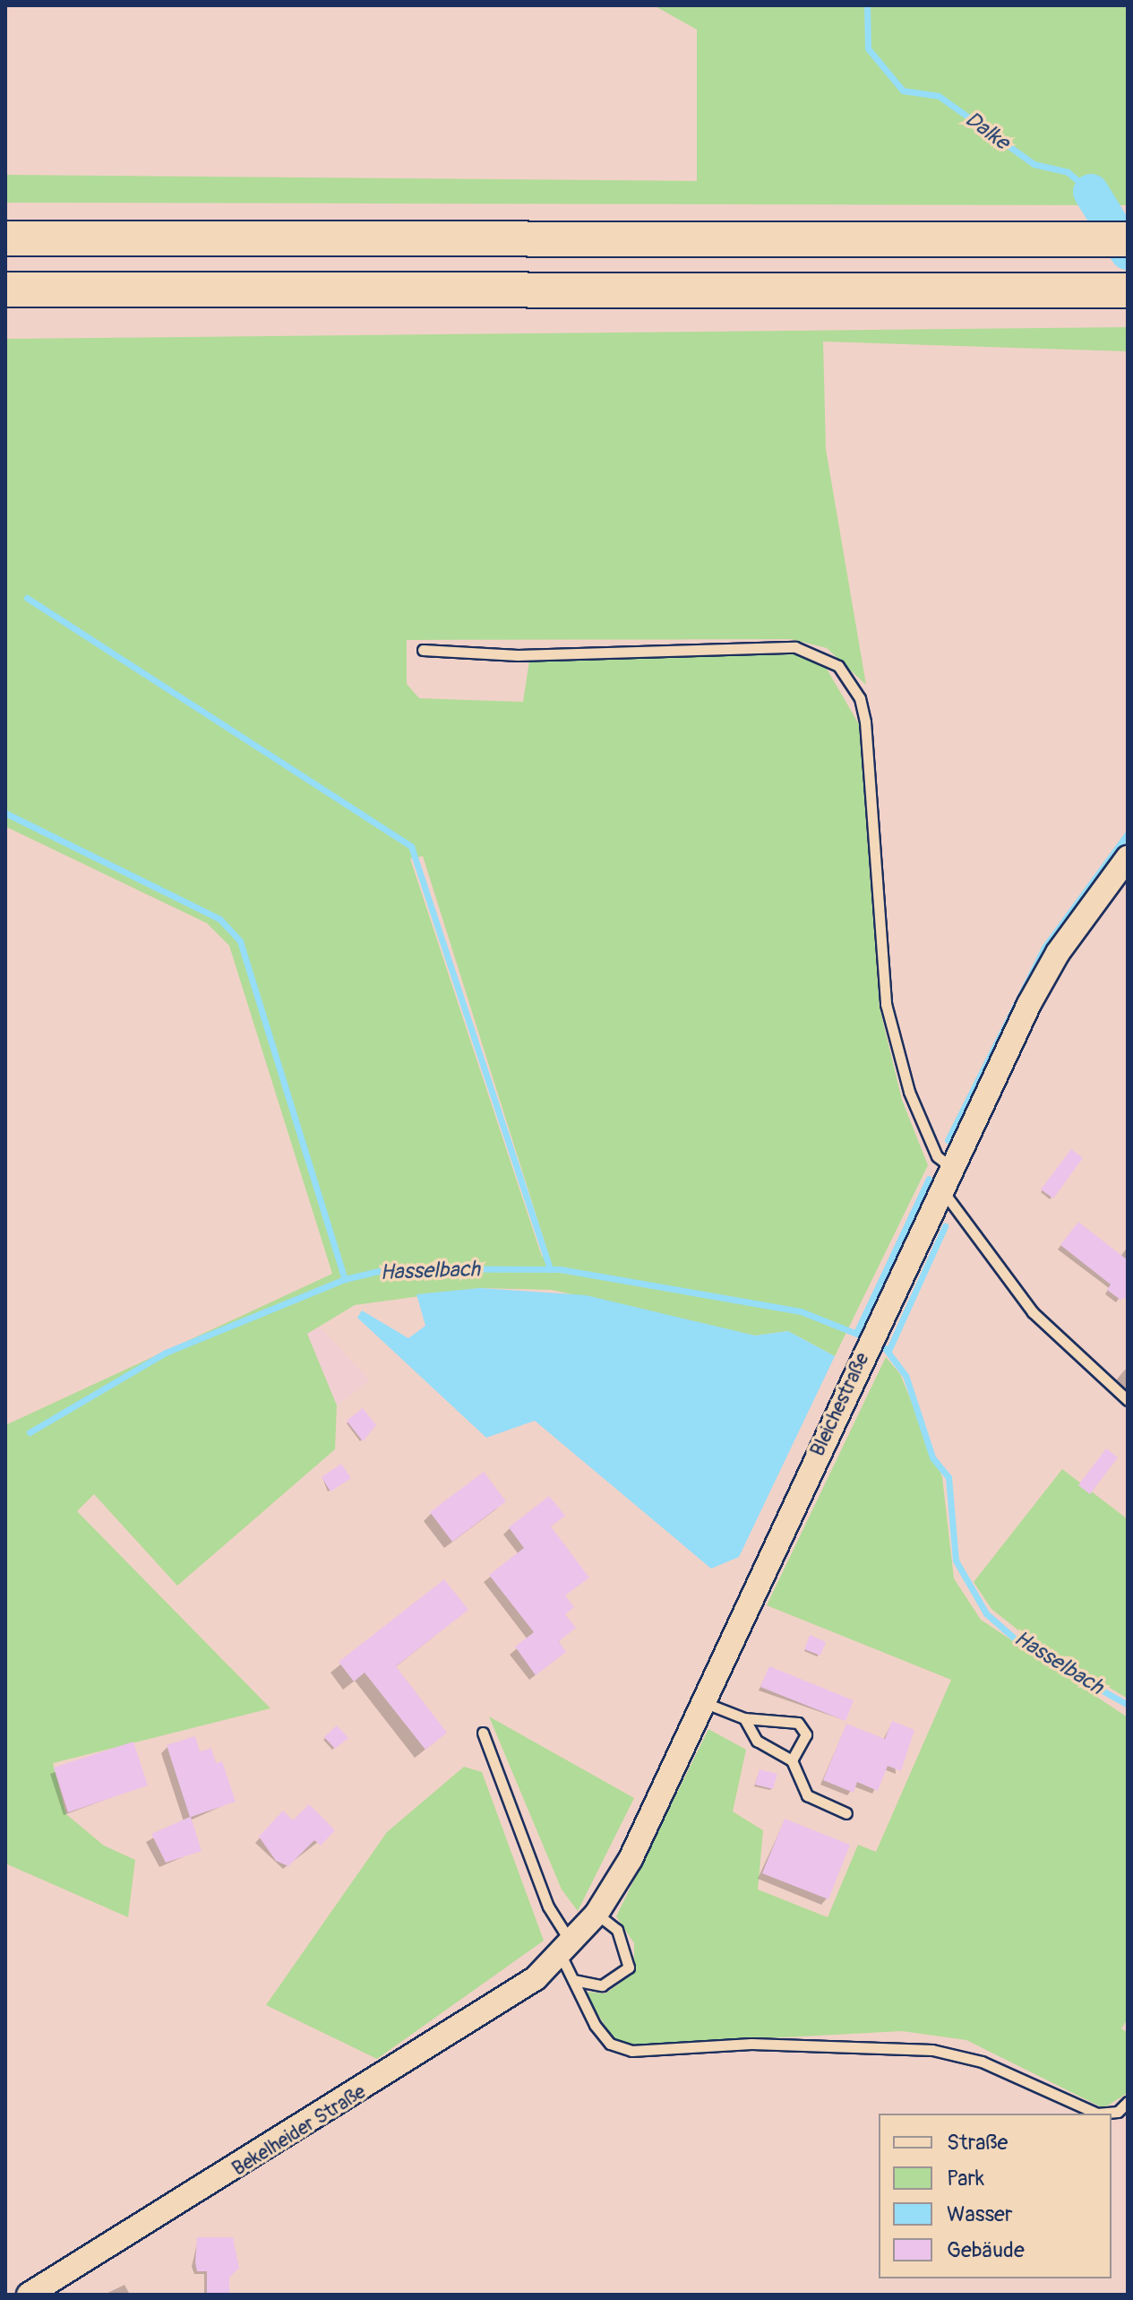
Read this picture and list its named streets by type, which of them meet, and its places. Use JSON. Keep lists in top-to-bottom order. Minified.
{"streets":{"street":["Bleichestraße","Bekelheider Straße"]},"crossings":[["Bleichestraße","Bekelheider Straße"]],"water":["Dalke","Hasselbach"],"legend":["Straße","Park","Wasser","Gebäude"]}
